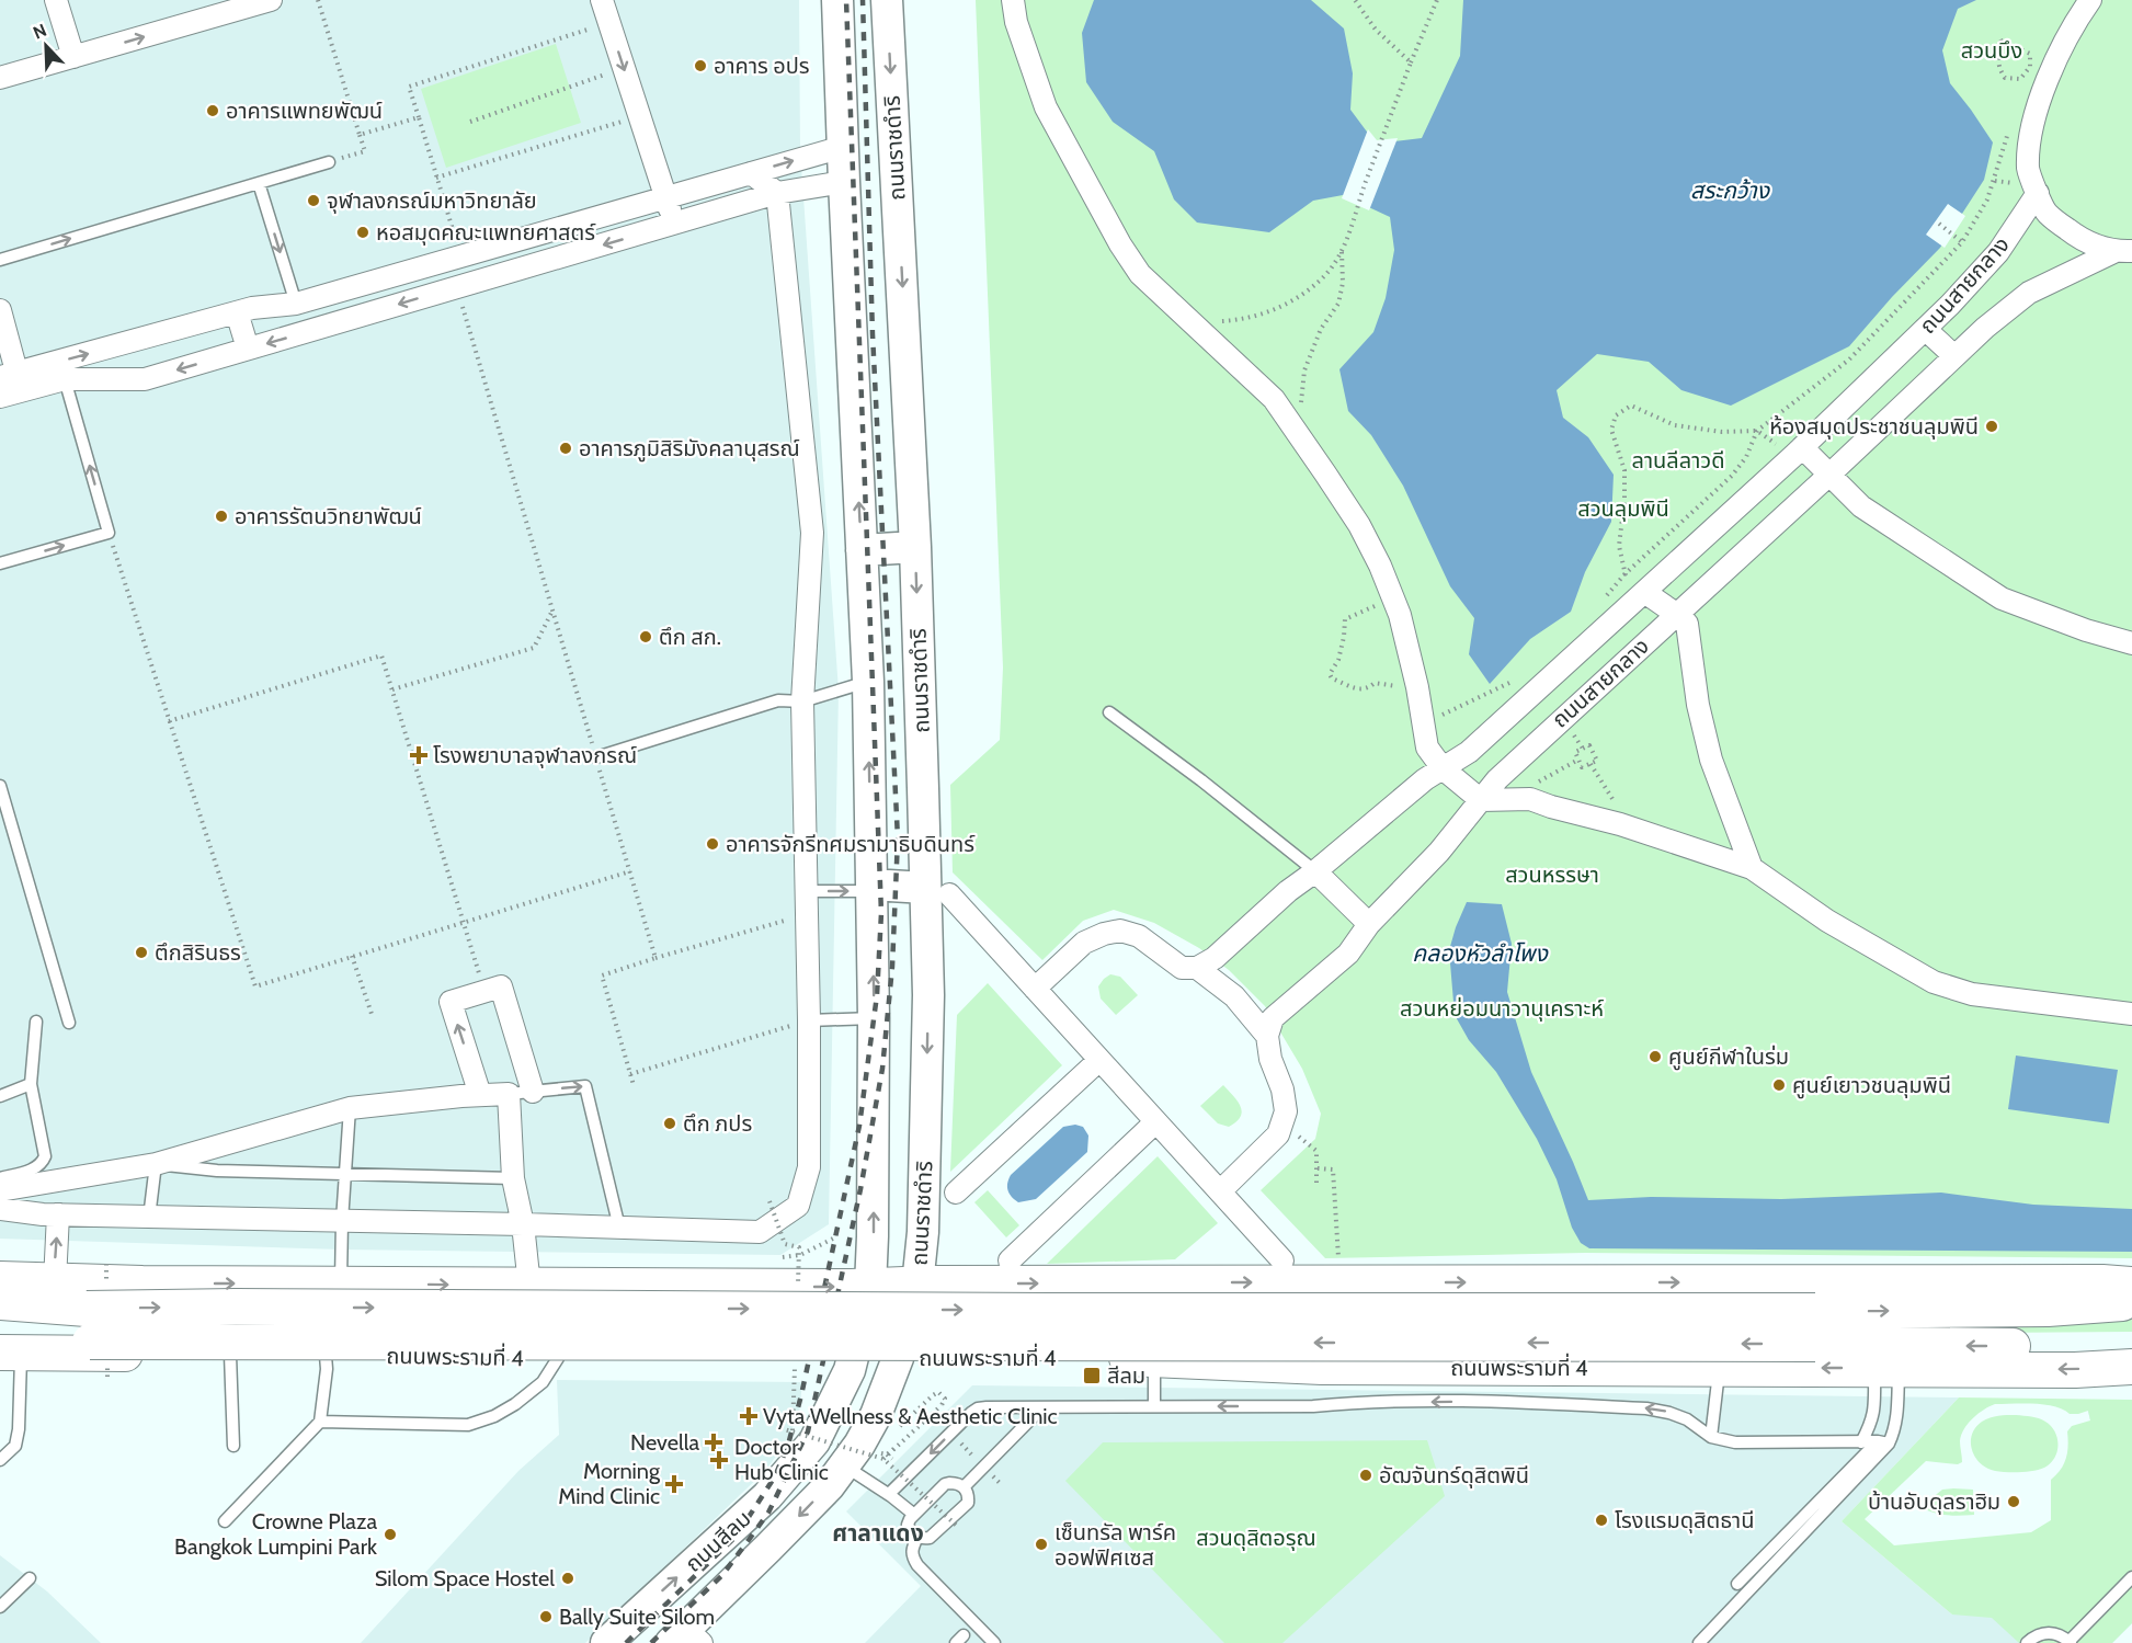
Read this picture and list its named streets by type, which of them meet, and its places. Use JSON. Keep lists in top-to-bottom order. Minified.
{"streets":{"main road":["ถนนราชดำริ","ถนนพระรามที่ 4","ถนนสีลม"],"street":["ถนนสายกลาง"]},"crossings":[["ถนนราชดำริ","ถนนพระรามที่ 4"],["ถนนราชดำริ","ถนนสีลม"],["ถนนพระรามที่ 4","ถนนสีลม"]],"districts":["ศาลาแดง"],"water":["สระกว้าง","คลองหัวลำโพง"],"parks":["สวนบึง","ลานลีลาวดี","สวนลุมพินี","สวนหรรษา","สวนหย่อมนาวานุเคราะห์","สวนดุสิตอรุณ"],"places":{"other":["อาคาร อปร","อาคารแพทยพัฒน์","จุฬาลงกรณ์มหาวิทยาลัย","หอสมุดคณะแพทยศาสตร์","ห้องสมุดประชาชนลุมพินี","อาคารภูมิสิริมังคลานุสรณ์","อาคารรัตนวิทยาพัฒน์","ตึก สก.","อาคารจักรีทศมรามาธิบดินทร์","ตึกสิรินธร","ศูนย์กีฬาในร่ม","ศูนย์เยาวชนลุมพินี","ตึก ภปร","อัฒจันทร์ดุสิตพินี","บ้านอับดุลราฮิม","โรงแรมดุสิตธานี","Crowne Plaza Bangkok Lumpini Park","เซ็นทรัล พาร์ค ออฟฟิศเซส","Silom Space Hostel","Bally Suite Silom"],"health":["โรงพยาบาลจุฬาลงกรณ์","Vyta Wellness & Aesthetic Clinic","Nevella","Doctor Hub Clinic","Morning Mind Clinic"],"transit":["สีลม"]},"north":"top left"}
